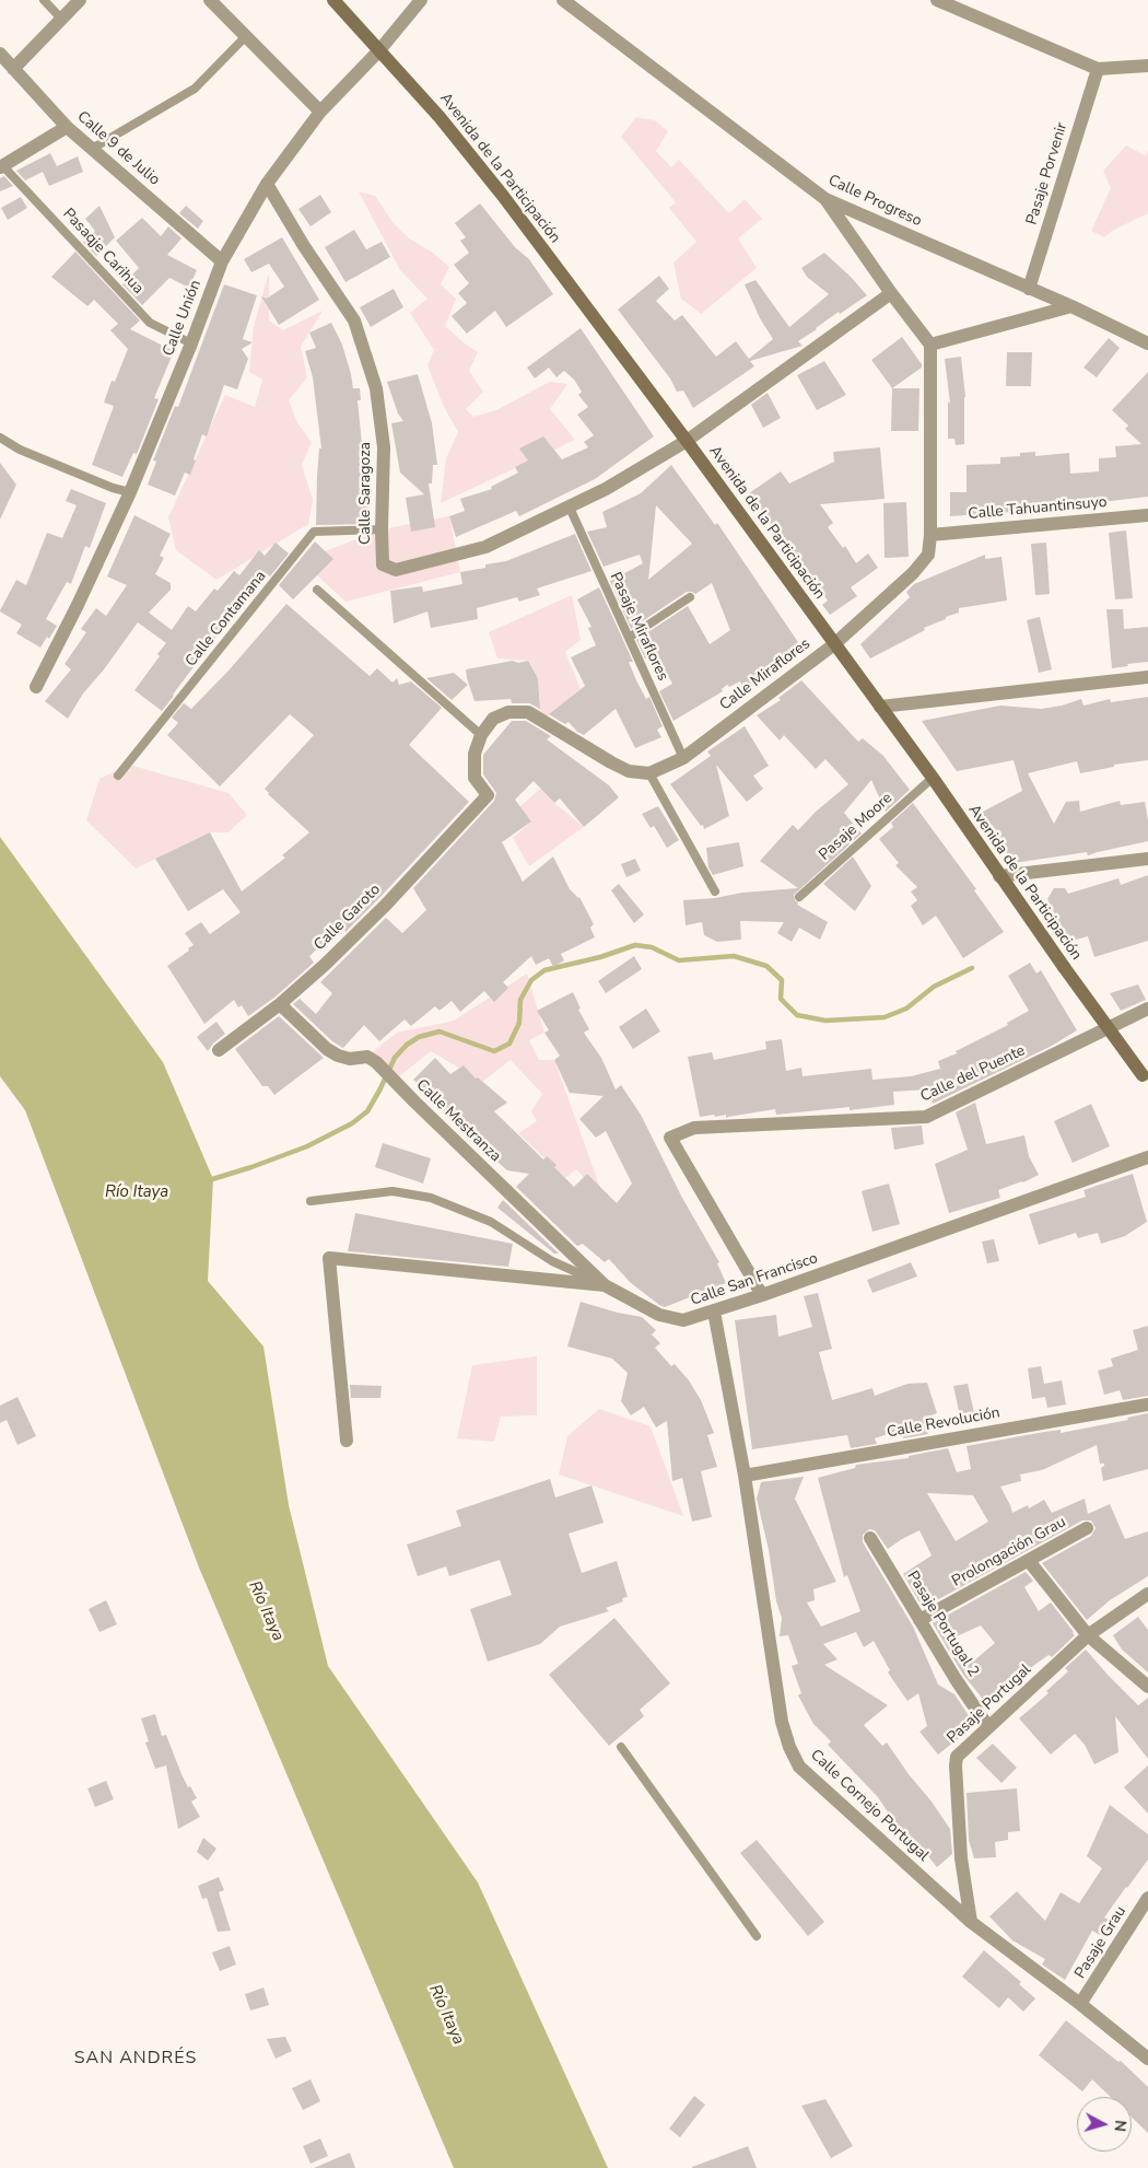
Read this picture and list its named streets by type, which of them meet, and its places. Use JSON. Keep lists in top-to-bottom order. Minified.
{"streets":{"main road":["Avenida de la Participación"],"street":["Calle 9 de Julio","Pasaje Porvenir","Calle Progreso","Calle Unión","Calle Saragoza","Calle Tahuantinsuyo","Calle Miraflores","Calle Garoto","Calle del Puente","Calle Mestranza","Calle San Francisco","Calle Revolución","Prolongación Grau","Pasaje Portugal 2","Pasaje Portugal","Calle Cornejo Portugal","Pasaje Grau"],"lane":["Pasaqje Carihua","Calle Contamana","Pasaje Miraflores","Pasaje Moore"]},"crossings":[["Calle 9 de Julio","Calle Unión"],["Avenida de la Participación","Calle Unión"],["Avenida de la Participación","Calle Saragoza"],["Avenida de la Participación","Calle Miraflores"],["Avenida de la Participación","Pasaje Moore"],["Pasaje Porvenir","Calle Progreso"],["Pasaqje Carihua","Calle Unión"],["Calle Unión","Calle Saragoza"],["Calle Saragoza","Calle Contamana"],["Calle Saragoza","Pasaje Miraflores"],["Calle Tahuantinsuyo","Calle Miraflores"],["Pasaje Miraflores","Calle Miraflores"],["Calle Garoto","Calle Mestranza"],["Calle del Puente","Calle San Francisco"],["Calle Mestranza","Calle San Francisco"],["Calle San Francisco","Calle Cornejo Portugal"],["Calle Revolución","Calle Cornejo Portugal"],["Prolongación Grau","Pasaje Portugal 2"],["Pasaje Portugal 2","Pasaje Portugal"],["Pasaje Portugal","Calle Cornejo Portugal"],["Calle Cornejo Portugal","Pasaje Grau"]],"districts":["SAN ANDRÉS"],"water":["Río Itaya"],"north":"right"}
